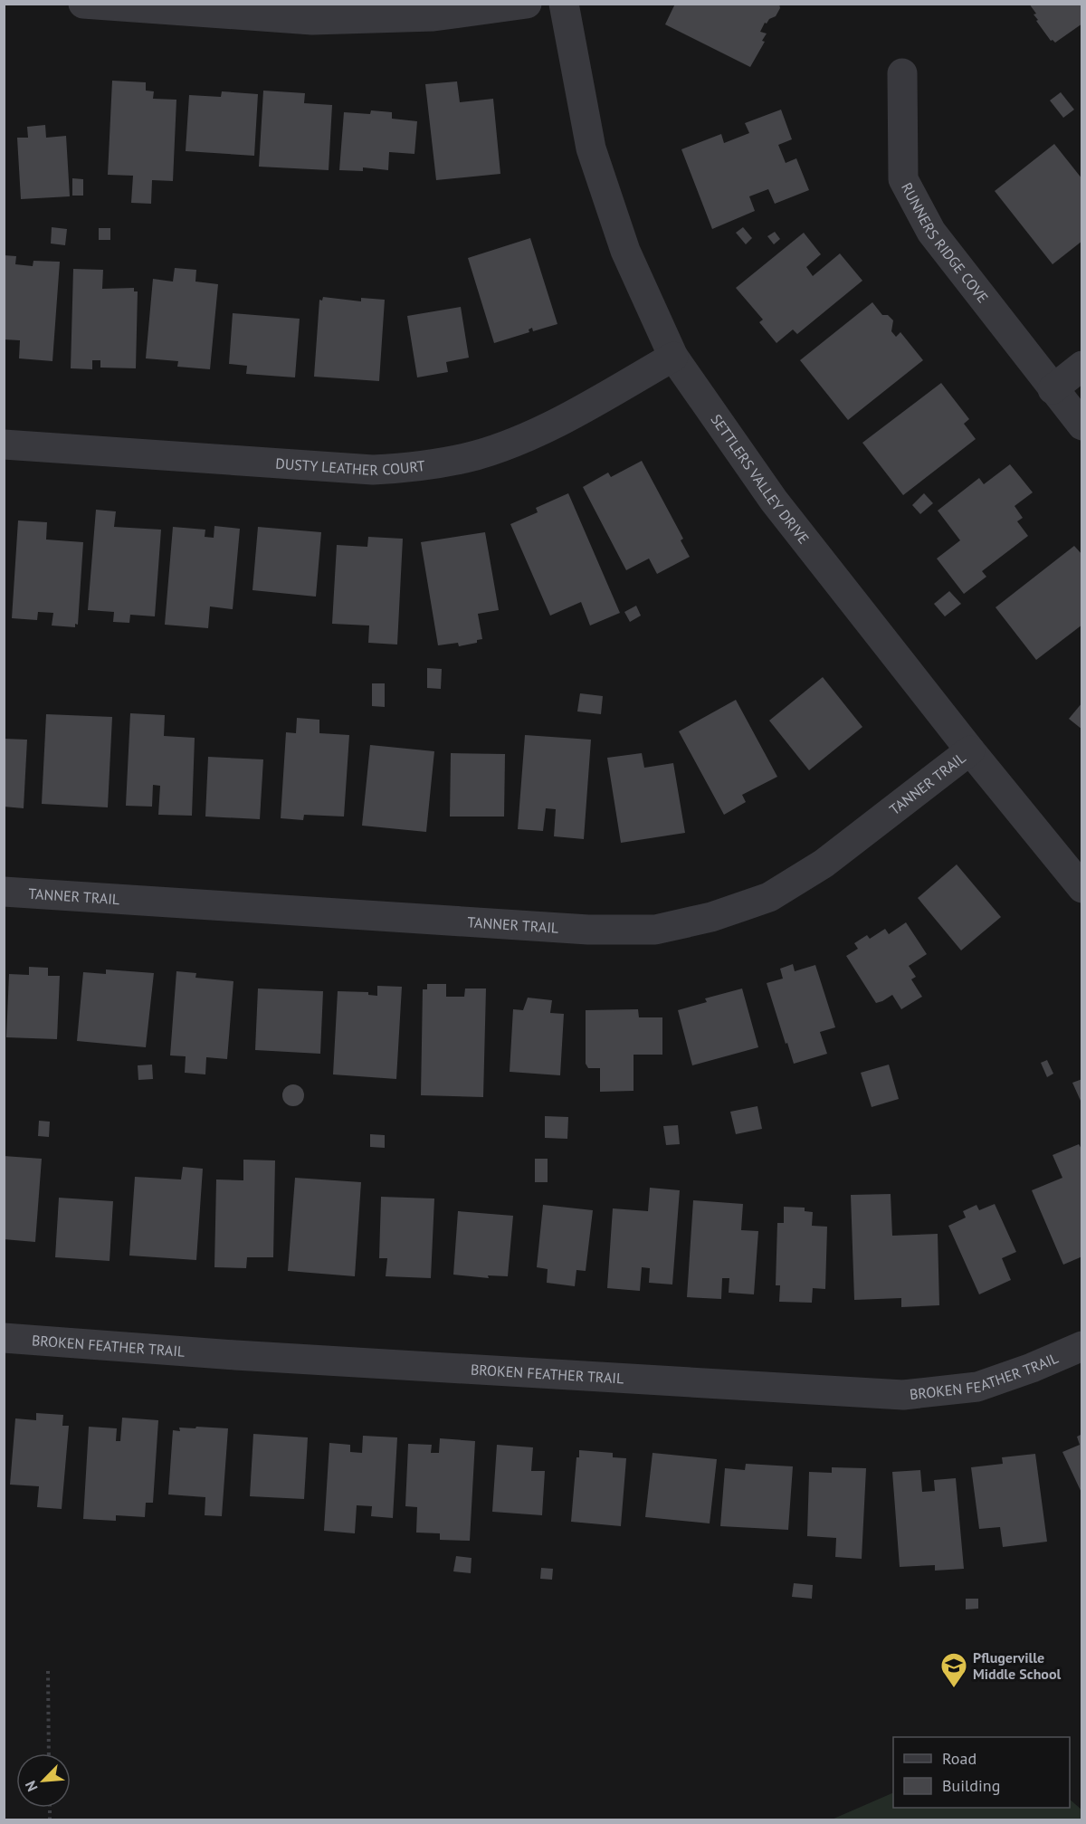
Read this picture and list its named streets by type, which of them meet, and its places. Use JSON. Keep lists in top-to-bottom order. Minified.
{"streets":{"street":["RUNNERS RIDGE COVE","DUSTY LEATHER COURT","SETTLERS VALLEY DRIVE","TANNER TRAIL","BROKEN FEATHER TRAIL"]},"crossings":[["DUSTY LEATHER COURT","SETTLERS VALLEY DRIVE"],["SETTLERS VALLEY DRIVE","TANNER TRAIL"]],"places":{"school or university":["Pflugerville Middle School"]},"legend":["Road","Building"],"north":"bottom left"}
